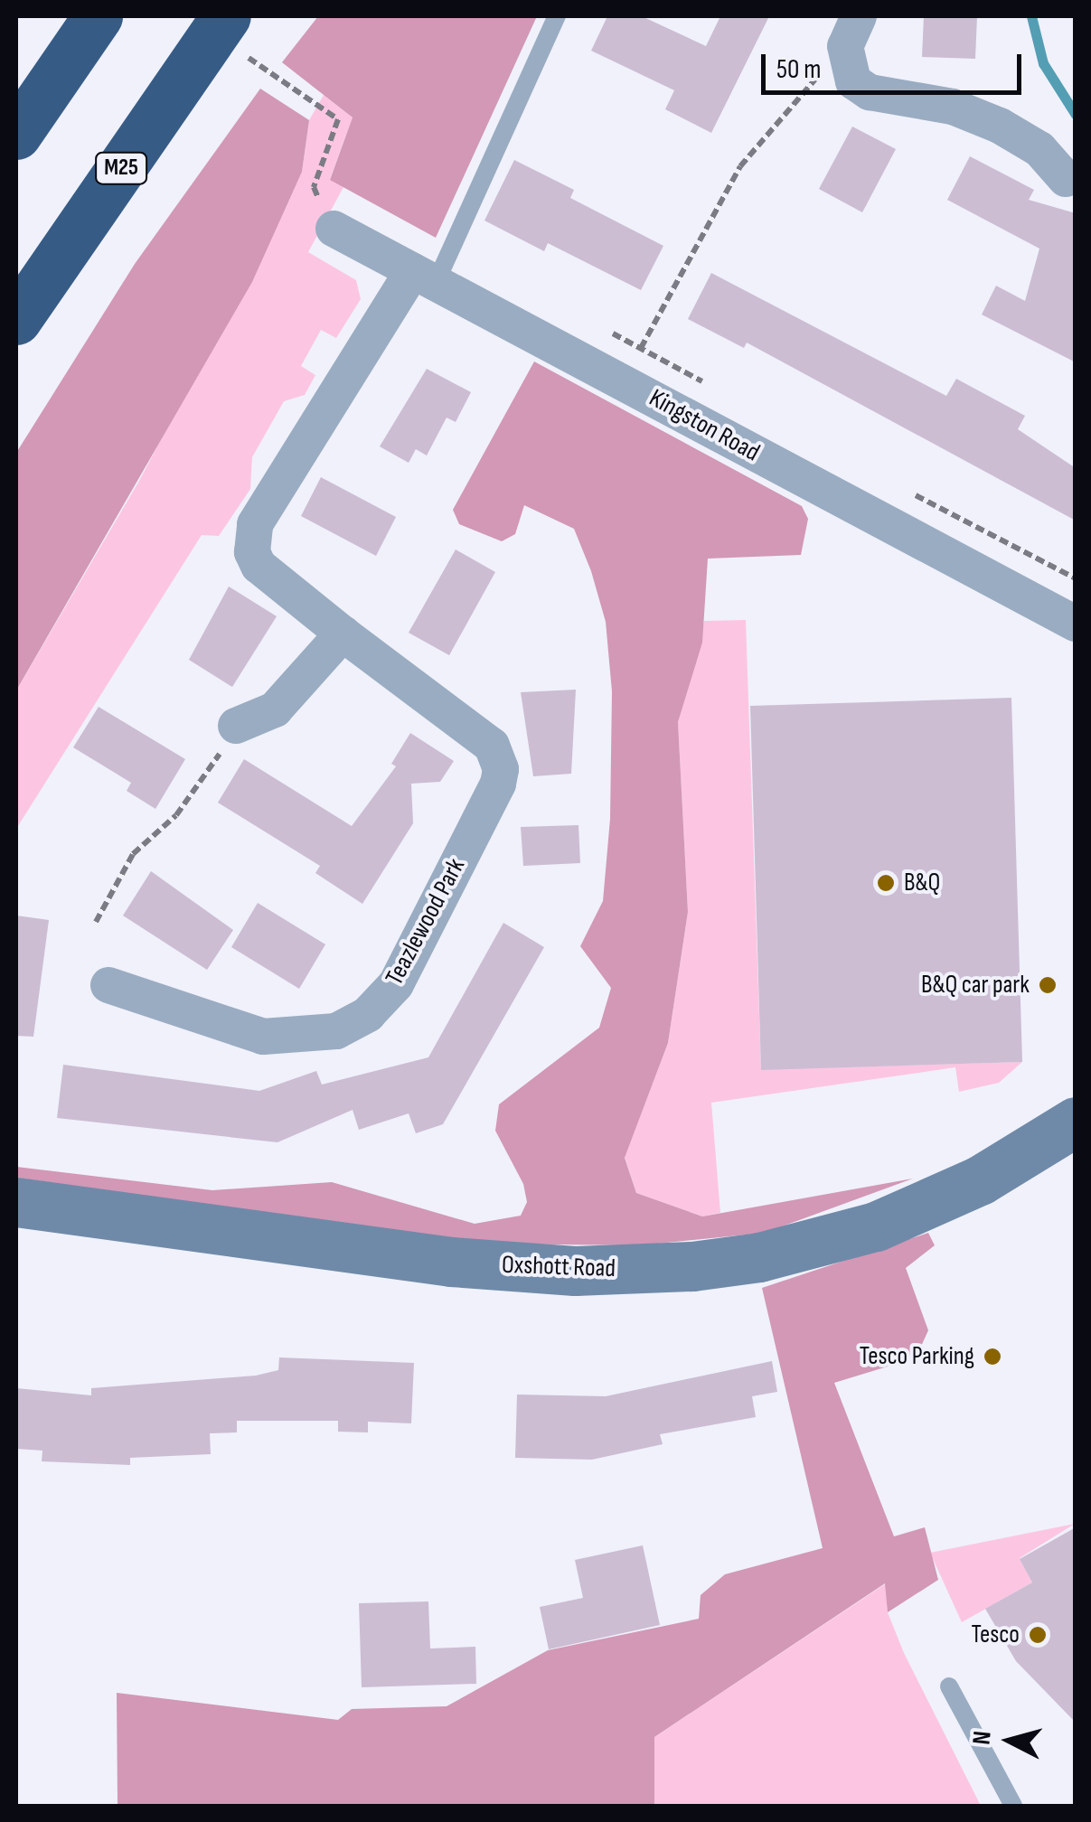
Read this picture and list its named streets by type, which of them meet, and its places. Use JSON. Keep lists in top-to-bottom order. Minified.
{"streets":{"highway":["M25"],"main road":["Oxshott Road"],"street":["Kingston Road","Teazlewood Park"]},"crossings":[["Kingston Road","Teazlewood Park"]],"places":["B&Q","B&Q car park","Tesco Parking","Tesco"],"scale_bar":"50 m","north":"left"}
